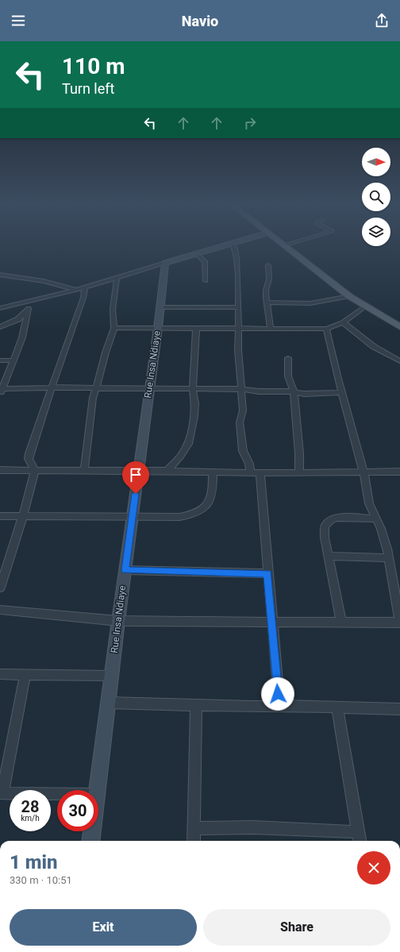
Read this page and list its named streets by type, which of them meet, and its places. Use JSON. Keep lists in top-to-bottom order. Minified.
{"streets":{"main road":["Rue Insa Ndiaye"]},"north":"right","page":{"header":"Navio","turn":["110 m","Turn left"],"speed":"28 km/h","limit":"30","heading":["1 min","330 m · 10:51"],"buttons":["Exit","Share"]}}
